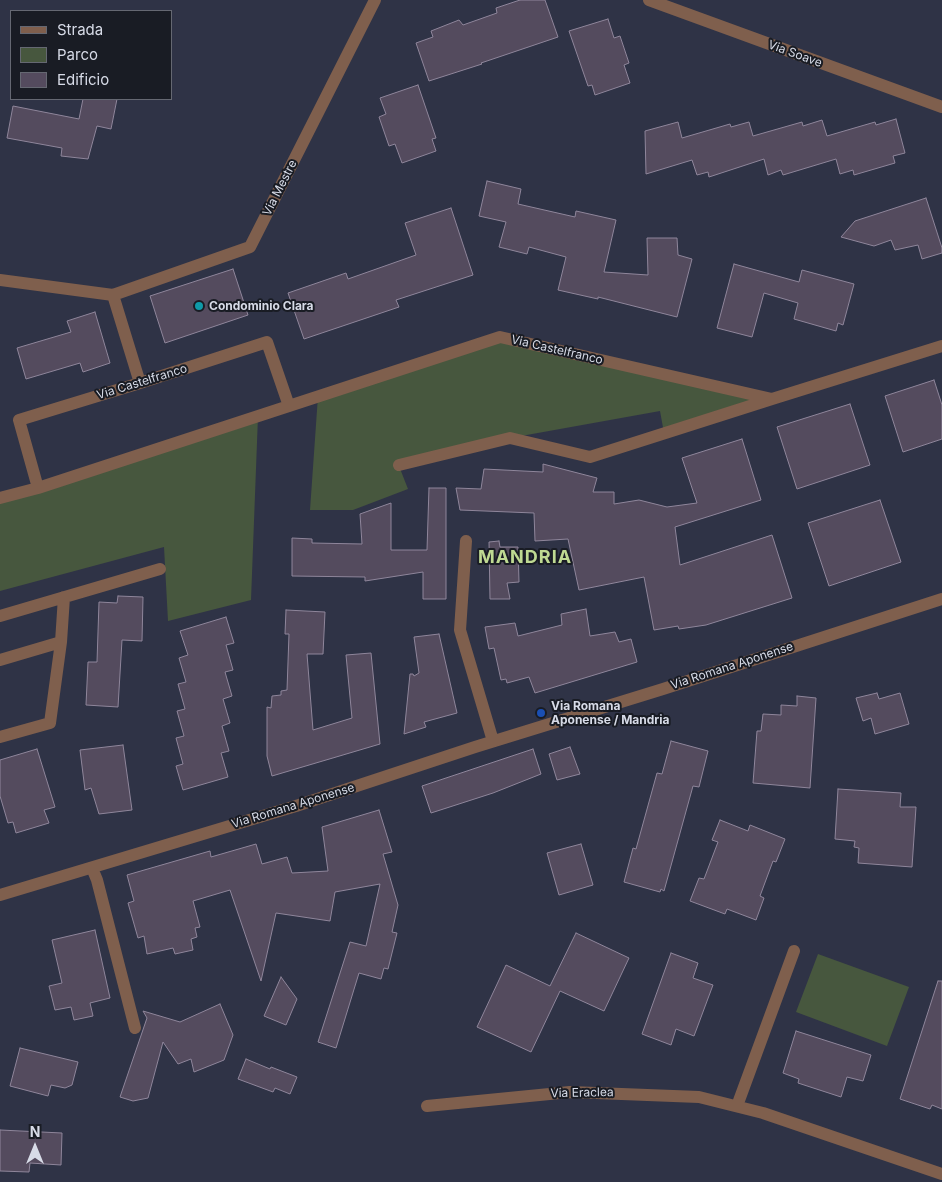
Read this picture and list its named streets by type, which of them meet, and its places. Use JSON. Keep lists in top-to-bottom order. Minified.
{"streets":{"street":["Via Soave","Via Mestre","Via Castelfranco","Via Romana Aponense","Via Eraclea"]},"districts":["MANDRIA"],"places":["Condominio Clara","Via Romana Aponense / Mandria"],"legend":["Strada","Parco","Edificio"],"north":"top"}
